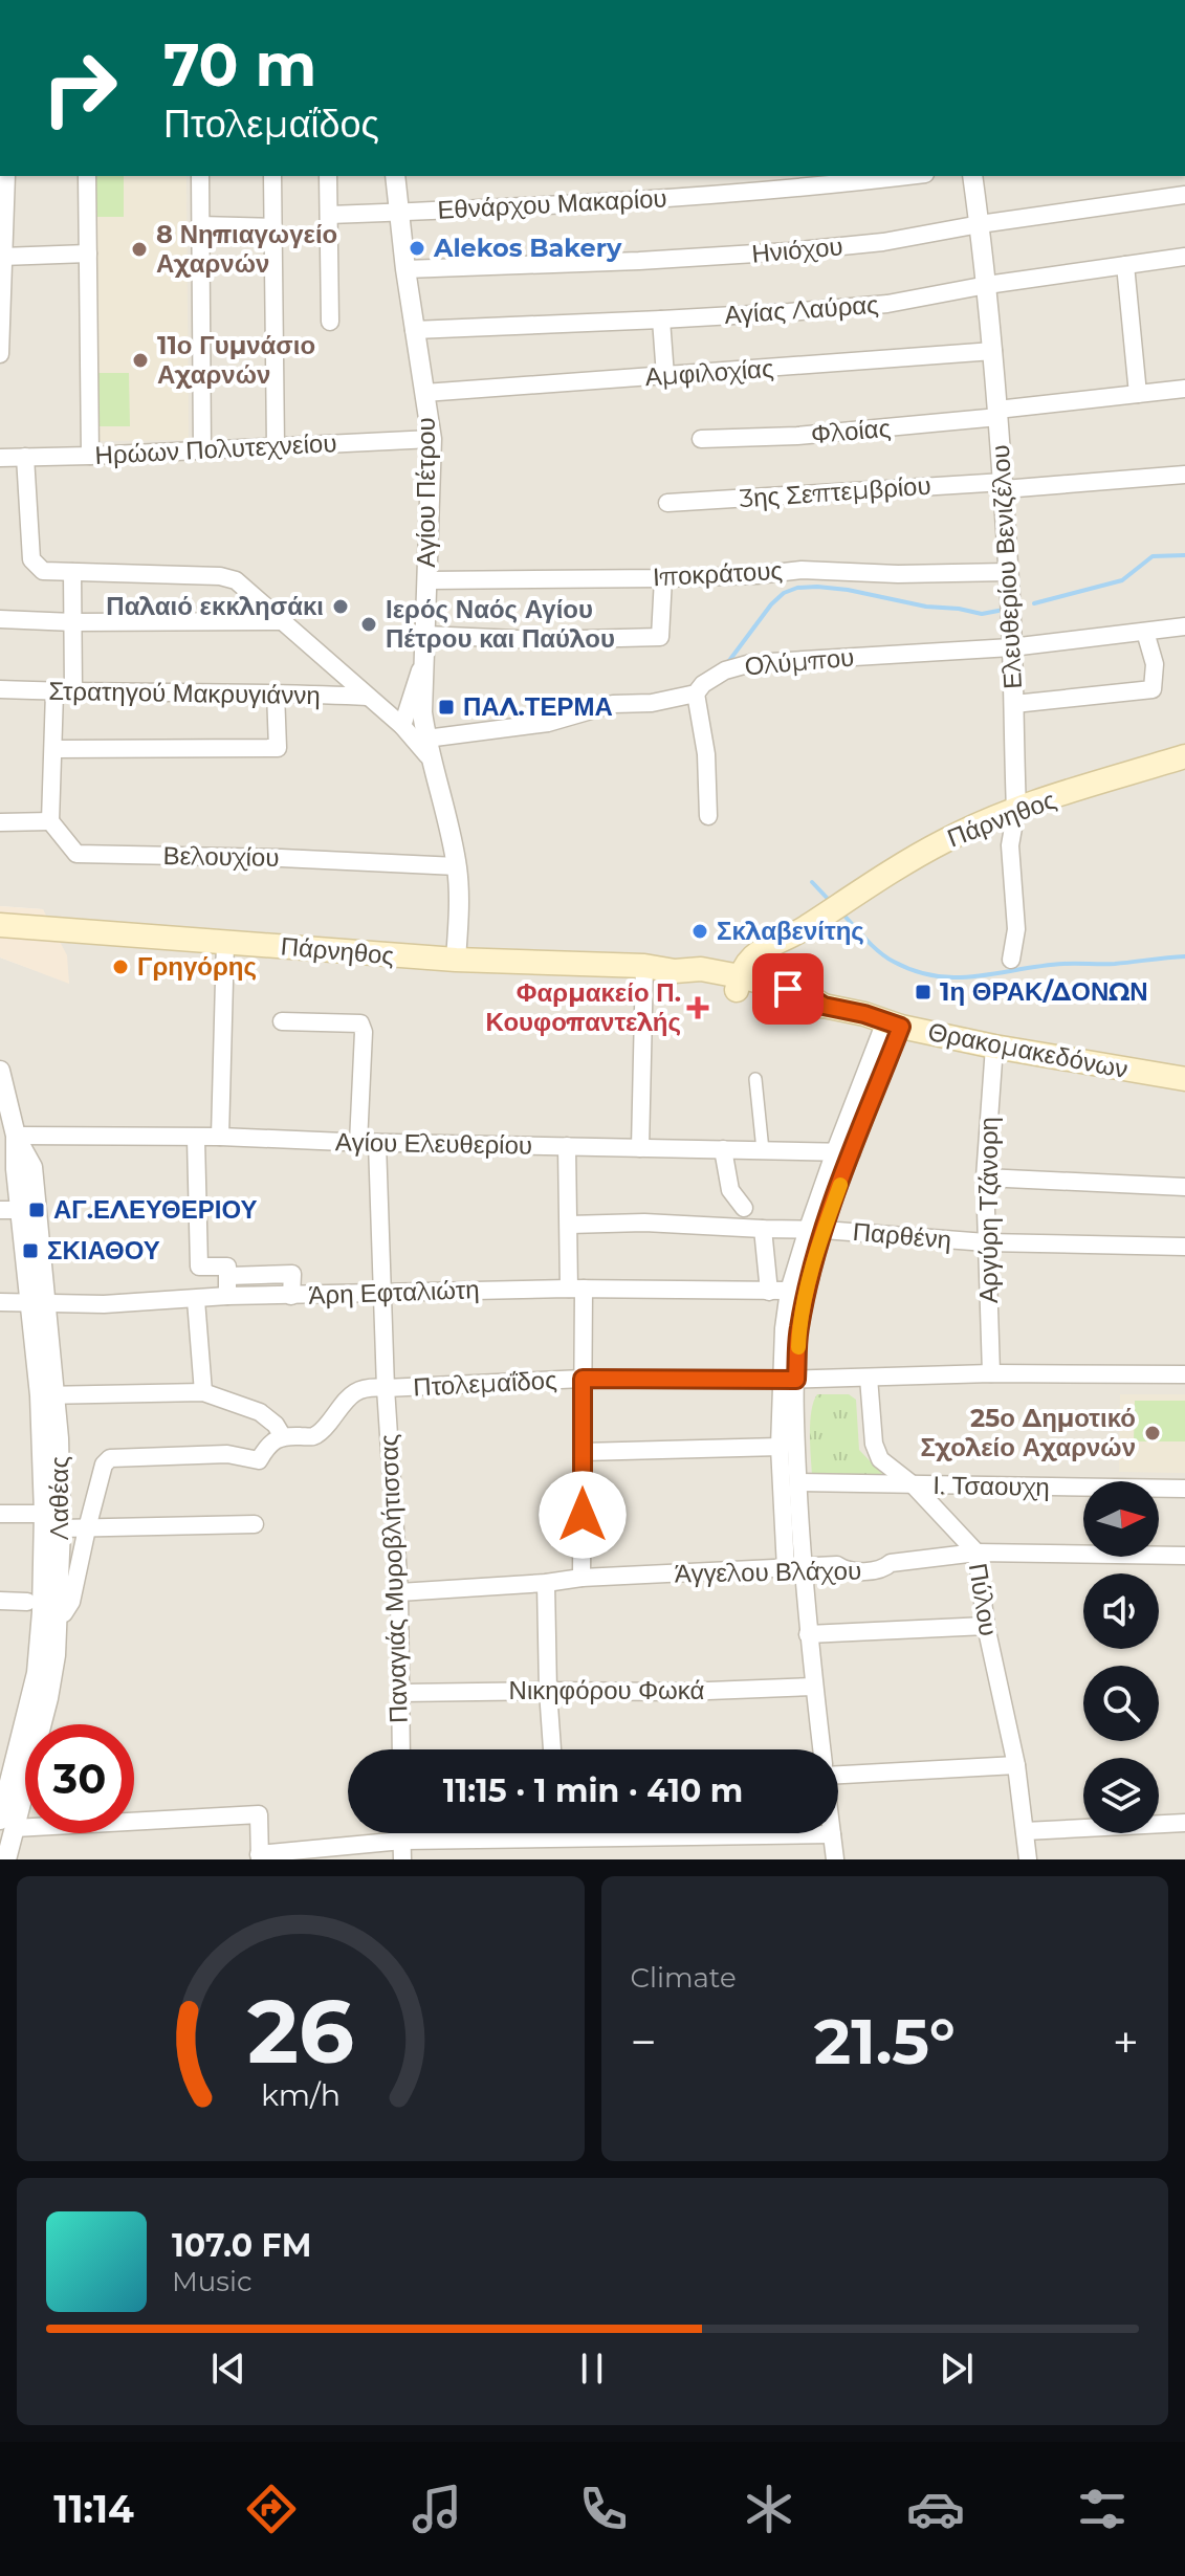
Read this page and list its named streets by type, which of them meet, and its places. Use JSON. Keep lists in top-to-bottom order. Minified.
{"streets":{"main road":["Πάρνηθος","Θρακομακεδόνων"],"street":["Εθνάρχου Μακαρίου","Ηνιόχου","Αγίας Λαύρας","Αμφιλοχίας","Φλοίας","Ηρώων Πολυτεχνείου","Αγίου Πέτρου","3ης Σεπτεμβρίου","Ελευθερίου Βενιζέλου","Ιποκράτους","Ολύμπου","Στρατηγού Μακρυγιάννη","Βελουχίου","Αγίου Ελευθερίου","Αργύρη Τζάνορη","Παρθένη","Άρη Εφταλιώτη","Πτολεμαΐδος","Ι. Τσαουχη","Λαθέας","Άγγελου Βλάχου","Παναγιάς Μυροβλήτισσας","Πύλου","Νικηφόρου Φωκά"]},"crossings":[["Εθνάρχου Μακαρίου","Αγίου Πέτρου"],["Ηνιόχου","Αγίου Πέτρου"],["Ηνιόχου","Ελευθερίου Βενιζέλου"],["Αγίας Λαύρας","Αγίου Πέτρου"],["Αγίας Λαύρας","Ελευθερίου Βενιζέλου"],["Αμφιλοχίας","Αγίου Πέτρου"],["Αμφιλοχίας","Ελευθερίου Βενιζέλου"],["Φλοίας","Ελευθερίου Βενιζέλου"],["Ηρώων Πολυτεχνείου","Αγίου Πέτρου"],["Αγίου Πέτρου","Ιποκράτους"],["Αγίου Πέτρου","Ολύμπου"],["Αγίου Πέτρου","Πάρνηθος"],["Αγίου Πέτρου","Βελουχίου"],["3ης Σεπτεμβρίου","Ελευθερίου Βενιζέλου"],["Ελευθερίου Βενιζέλου","Ιποκράτους"],["Ελευθερίου Βενιζέλου","Ολύμπου"],["Ελευθερίου Βενιζέλου","Πάρνηθος"],["Πάρνηθος","Θρακομακεδόνων"],["Θρακομακεδόνων","Αργύρη Τζάνορη"],["Αγίου Ελευθερίου","Λαθέας"],["Αγίου Ελευθερίου","Παναγιάς Μυροβλήτισσας"],["Αργύρη Τζάνορη","Παρθένη"],["Αργύρη Τζάνορη","Πτολεμαΐδος"],["Άρη Εφταλιώτη","Λαθέας"],["Άρη Εφταλιώτη","Παναγιάς Μυροβλήτισσας"],["Πτολεμαΐδος","Παναγιάς Μυροβλήτισσας"],["Πτολεμαΐδος","Πύλου"],["Ι. Τσαουχη","Πύλου"],["Άγγελου Βλάχου","Παναγιάς Μυροβλήτισσας"],["Άγγελου Βλάχου","Πύλου"],["Παναγιάς Μυροβλήτισσας","Νικηφόρου Φωκά"]],"places":{"other":["Alekos Bakery","8 Νηπιαγωγείο Αχαρνών","11ο Γυμνάσιο Αχαρνών","Παλαιό εκκλησάκι","Ιερός Ναός Αγίου Πέτρου και Παύλου","Σκλαβενίτης","Γρηγόρης","25ο Δημοτικό Σχολείο Αχαρνών"],"transit":["ΠΑΛ.ΤΕΡΜΑ","1η ΘΡΑΚ/ΔΟΝΩΝ","ΑΓ.ΕΛΕΥΘΕΡΙΟΥ","ΣΚΙΑΘΟΥ"],"health":["Φαρμακείο Π. Κουφοπαντελής"]},"north":"right","page":{"turn":["70 m","Πτολεμαΐδος"],"limit":"30","trip":"11:15 · 1 min · 410 m","tile":"Climate","heat":["−","21.5°","+"],"song":["107.0 FM","Music"],"tabs":"11:14","gauge":["26","km/h"]}}
